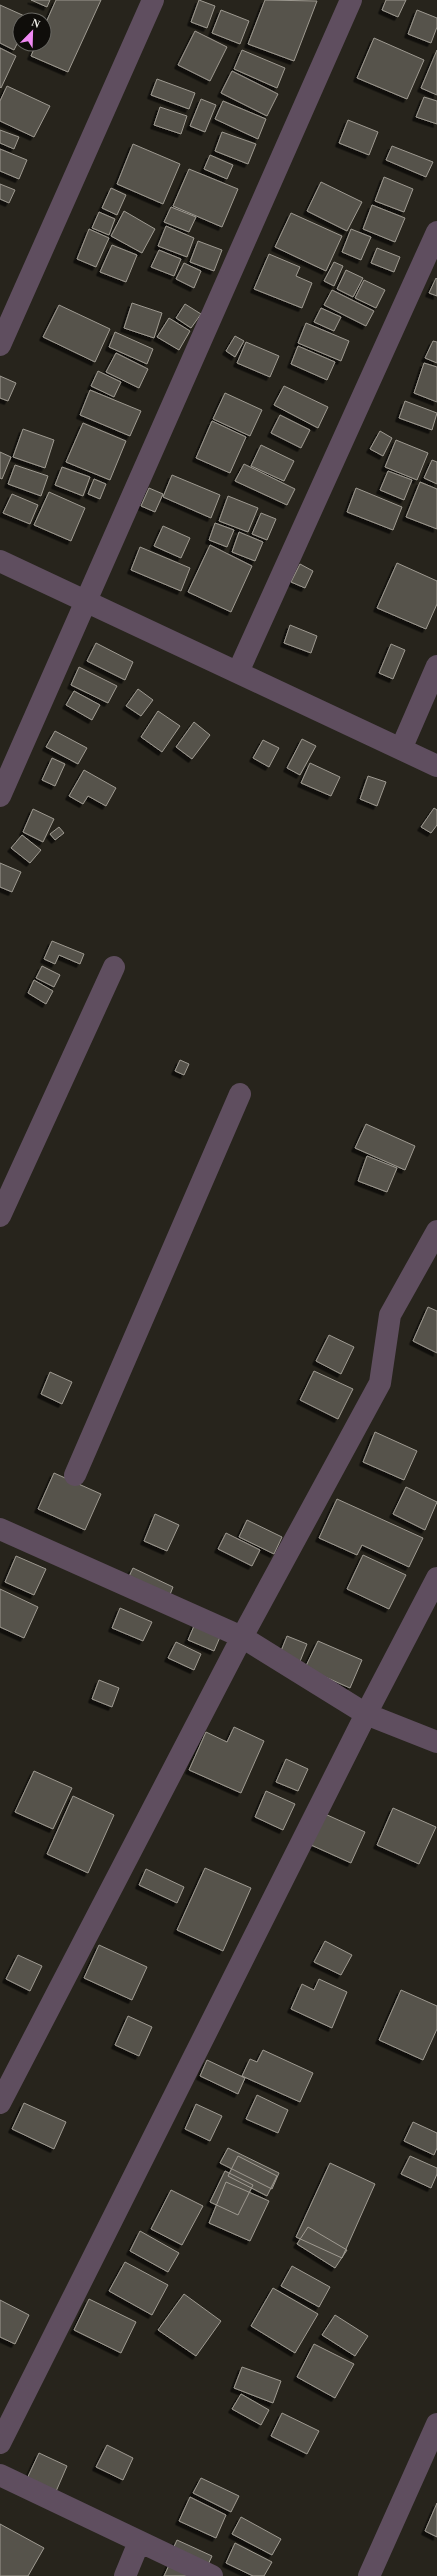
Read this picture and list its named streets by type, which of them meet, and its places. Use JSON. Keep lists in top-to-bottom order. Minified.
{"north":"top right"}
